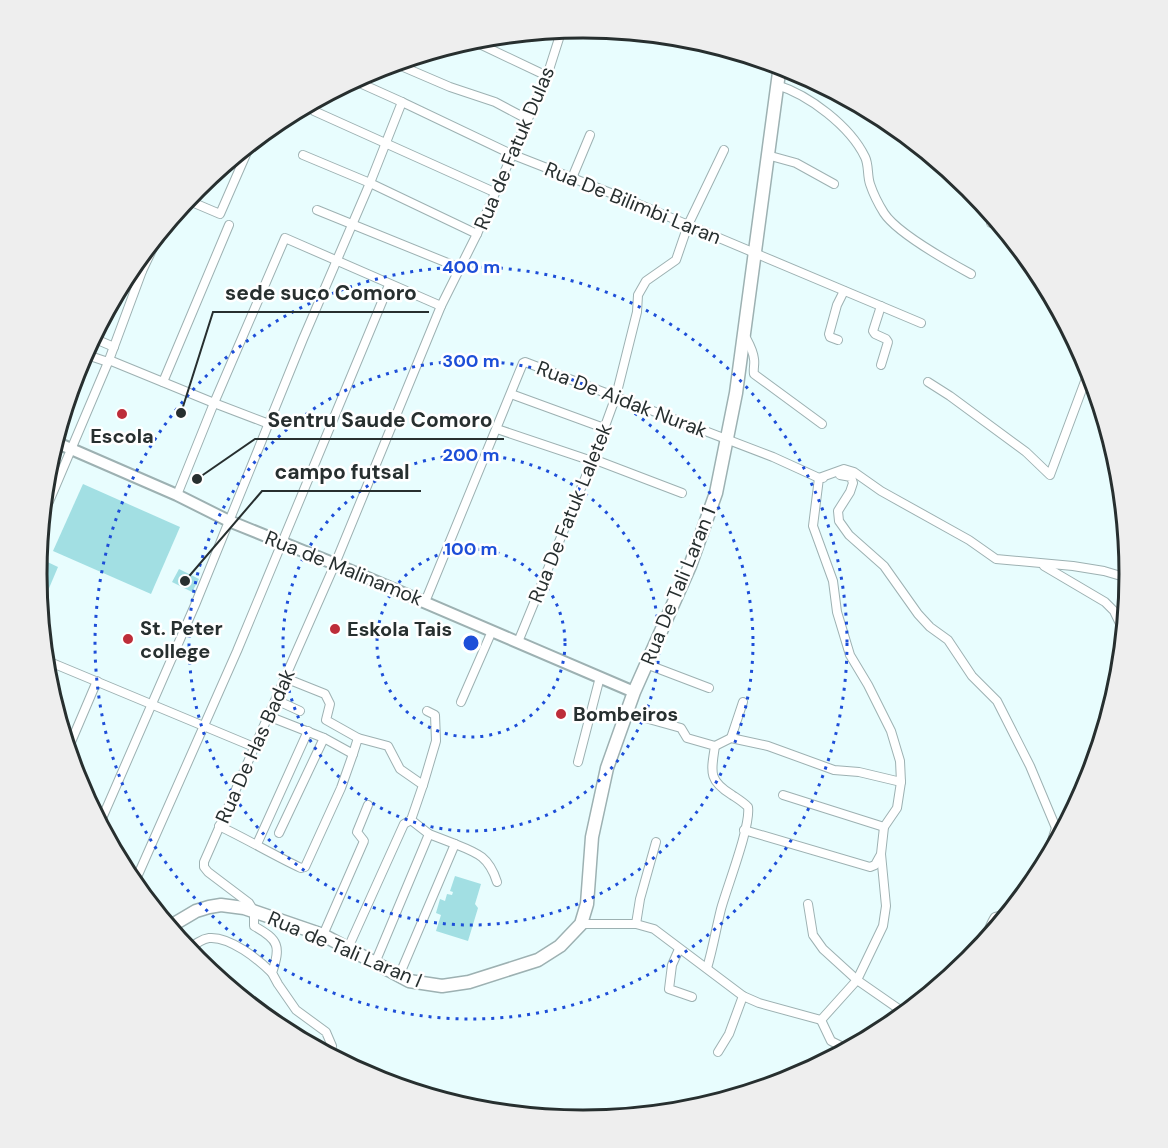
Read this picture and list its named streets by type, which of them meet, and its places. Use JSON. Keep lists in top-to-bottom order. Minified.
{"streets":{"main road":["Rua De Tali Laran 1","Rua de Tali Laran I"],"street":["Rua de Fatuk Dulas","Rua De Bilimbi Laran","Rua De Aidak Nurak","Rua De Fatuk Laletek","Rua de Malinamok","Rua De Has Badak"]},"crossings":[["Rua de Fatuk Dulas","Rua De Bilimbi Laran"],["Rua de Fatuk Dulas","Rua de Malinamok"],["Rua de Fatuk Dulas","Rua De Has Badak"],["Rua De Bilimbi Laran","Rua De Fatuk Laletek"],["Rua De Bilimbi Laran","Rua De Tali Laran 1"],["Rua De Aidak Nurak","Rua De Fatuk Laletek"],["Rua De Aidak Nurak","Rua de Malinamok"],["Rua De Aidak Nurak","Rua De Tali Laran 1"],["Rua De Fatuk Laletek","Rua de Malinamok"],["Rua de Malinamok","Rua De Tali Laran 1"],["Rua de Malinamok","Rua De Has Badak"],["Rua De Tali Laran 1","Rua de Tali Laran I"],["Rua De Has Badak","Rua de Tali Laran I"]],"places":["sede suco Comoro","Escola","Sentru Saude Comoro","campo futsal","Eskola Tais","St. Peter college","Bombeiros"],"rings":["400 m","300 m","200 m","100 m"]}
